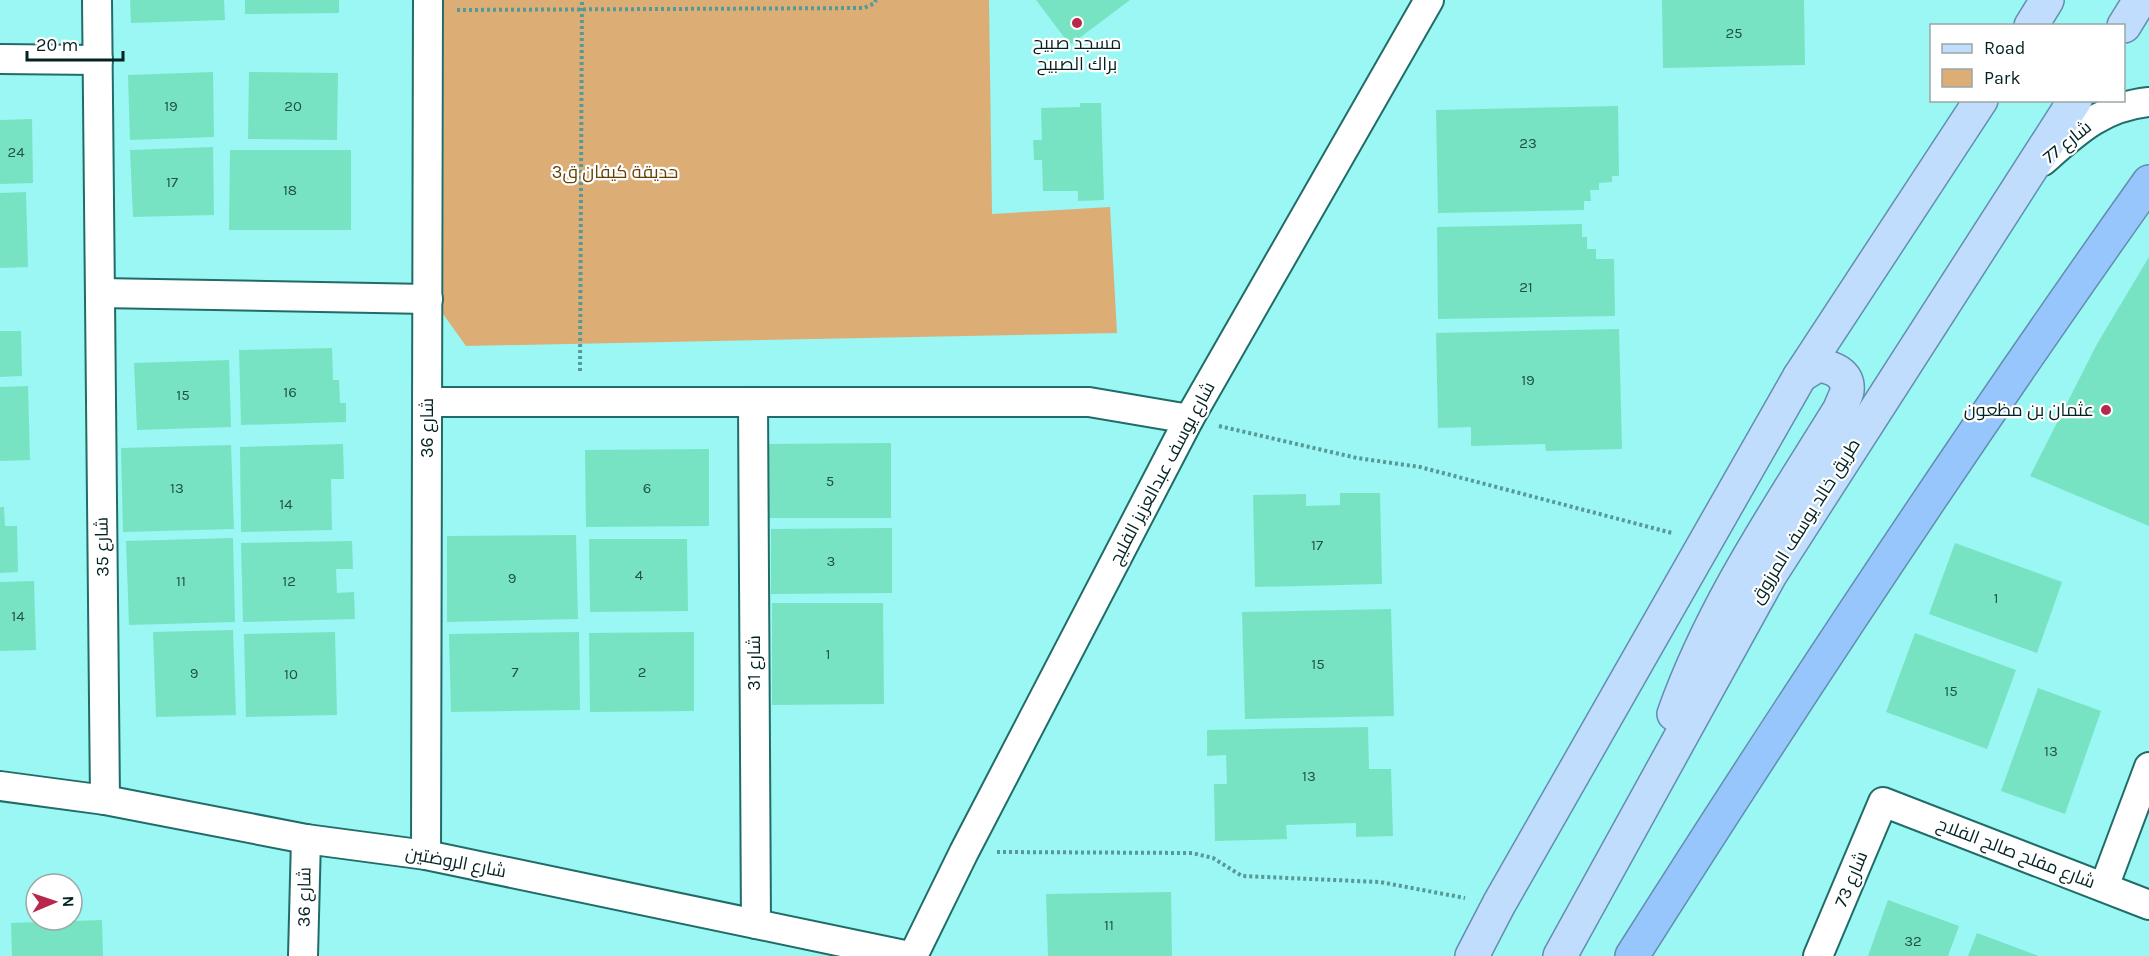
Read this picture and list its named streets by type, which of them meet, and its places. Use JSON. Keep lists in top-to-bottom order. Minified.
{"streets":{"main road":["طريق خالد يوسف المرزوق"],"street":["شارع 77","شارع 36","شارع يوسف عبدالعزيز الفليج","شارع 35","شارع 31","شارع مفلح صالح الفلاح","شارع الروضتين","شارع 73"]},"crossings":[["شارع 77","طريق خالد يوسف المرزوق"],["شارع 36","شارع الروضتين"],["شارع يوسف عبدالعزيز الفليج","شارع الروضتين"],["شارع 35","شارع الروضتين"],["شارع 31","شارع الروضتين"],["شارع مفلح صالح الفلاح","شارع 73"]],"parks":["حديقة كيفان ق3"],"places":["مسجد صبيح براك الصبيح","عثمان بن مظعون"],"house_numbers":["25","19","20","23","24","17","18","21","19","16","15","5","13","6","14","17","3","4","9","11","12","1","14","1","15","7","2","9","10","15","13","13","11","32"],"legend":["Road","Park"],"scale_bar":"20 m","north":"right"}
